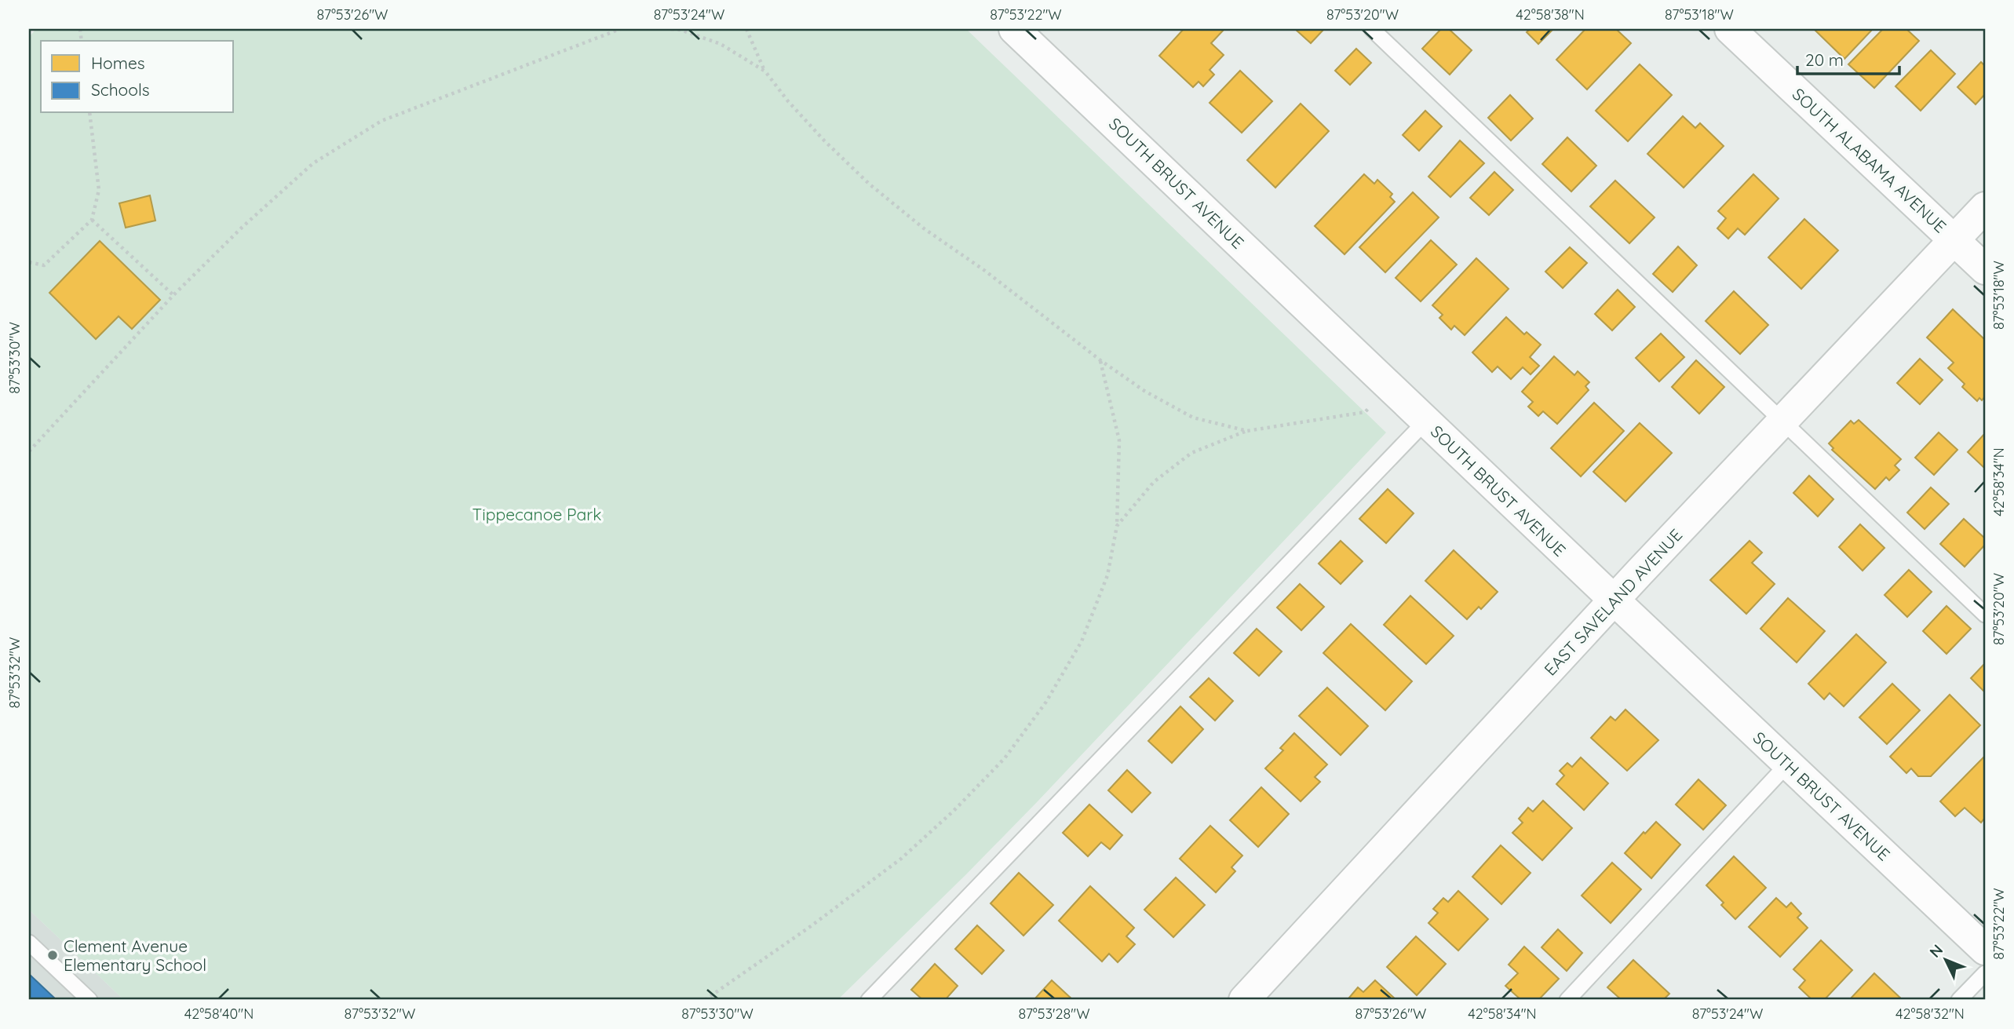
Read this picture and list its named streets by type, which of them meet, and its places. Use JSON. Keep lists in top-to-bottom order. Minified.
{"streets":{"street":["SOUTH ALABAMA AVENUE","SOUTH BRUST AVENUE","EAST SAVELAND AVENUE"]},"crossings":[["SOUTH ALABAMA AVENUE","EAST SAVELAND AVENUE"],["SOUTH BRUST AVENUE","EAST SAVELAND AVENUE"]],"parks":["Tippecanoe Park"],"places":["Clement Avenue Elementary School"],"legend":["Homes","Schools"],"scale_bar":"20 m","north":"top left","coordinates":["87°53'26\"W","87°53'24\"W","87°53'22\"W","87°53'20\"W","42°58'38\"N","87°53'18\"W","87°53'30\"W","42°58'34\"N","87°53'32\"W","42°58'40\"N","87°53'28\"W","42°58'32\"N"]}
